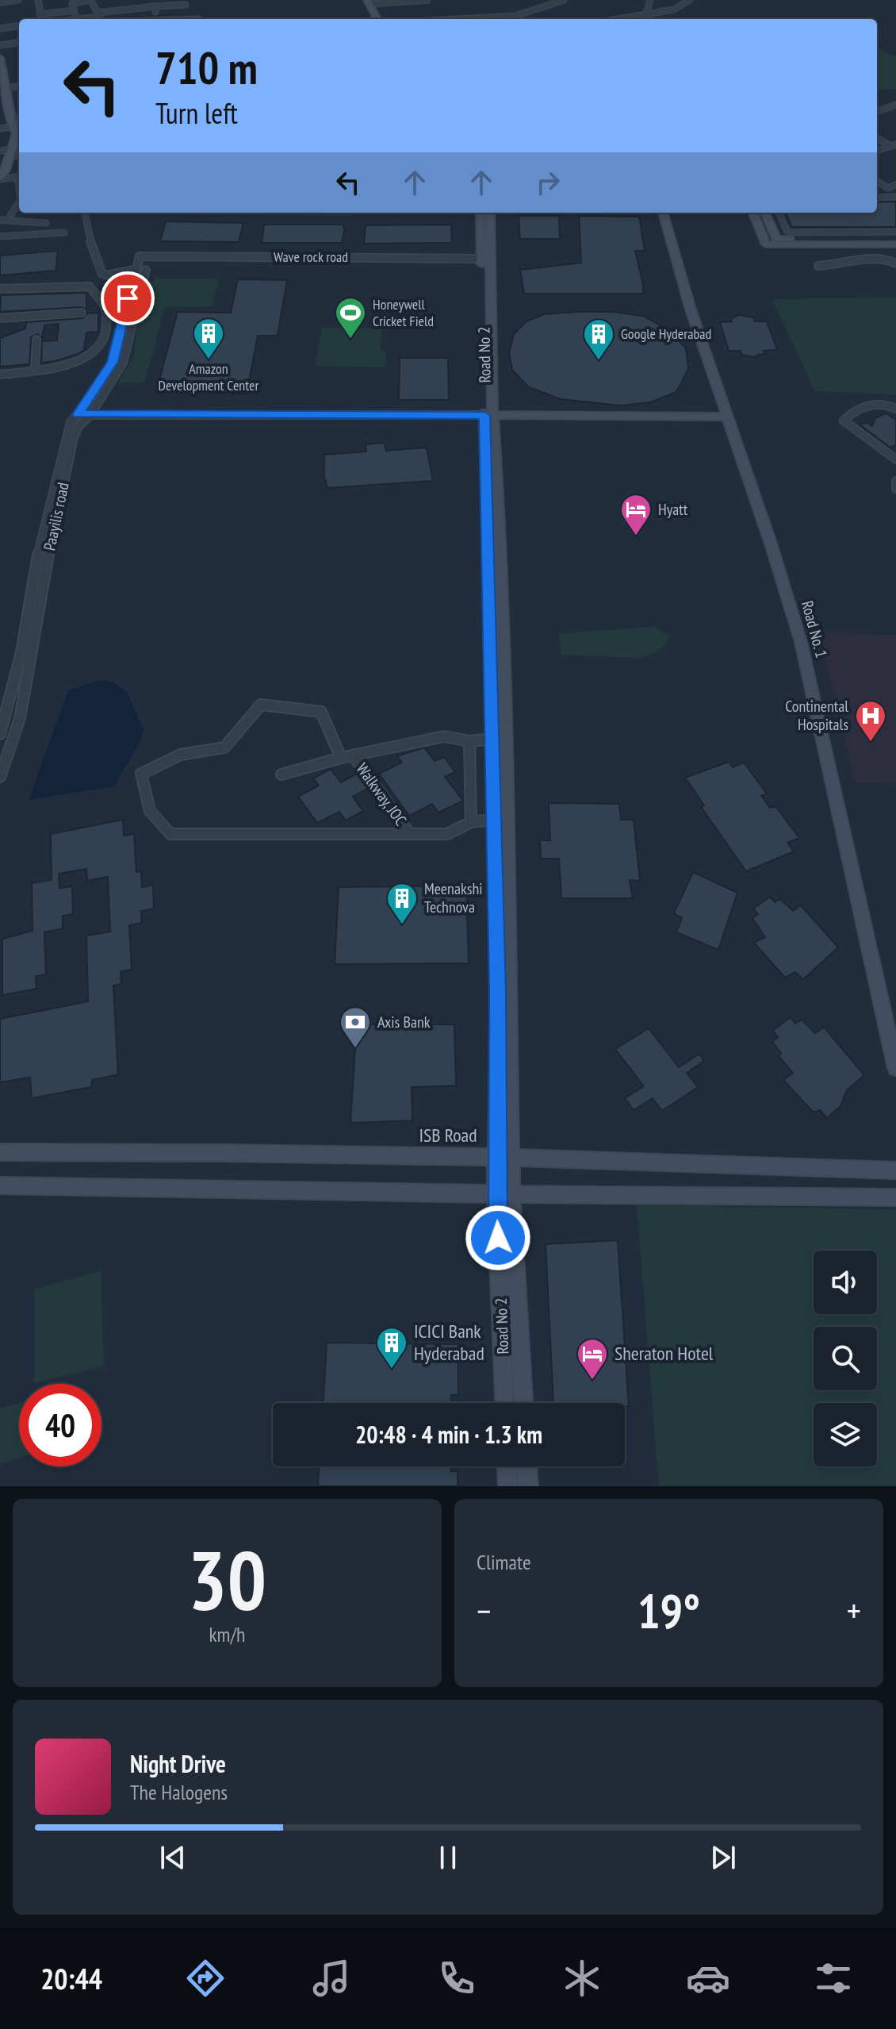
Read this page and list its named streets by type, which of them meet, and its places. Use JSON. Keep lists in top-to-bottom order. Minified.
{"streets":{"street":["Wave rock road","Road No 2","Paayilis road","Road No. 1","Walkway, JOC","ISB Road"]},"crossings":[["Wave rock road","Road No 2"],["Wave rock road","Paayilis road"],["Road No 2","ISB Road"]],"places":{"sports":["Honeywell Cricket Field"],"building":["Amazon Development Center","Google Hyderabad","Meenakshi Technova","ICICI Bank Hyderabad"],"hotel":["Hyatt","Sheraton Hotel"],"hospital":["Continental Hospitals"],"bank":["Axis Bank"]},"page":{"turn":["710 m","Turn left"],"limit":"40","trip":"20:48 · 4 min · 1.3 km","tile":[["30","km/h"],"Climate"],"heat":["−","19°","+"],"song":["Night Drive","The Halogens"],"tabs":"20:44"}}
